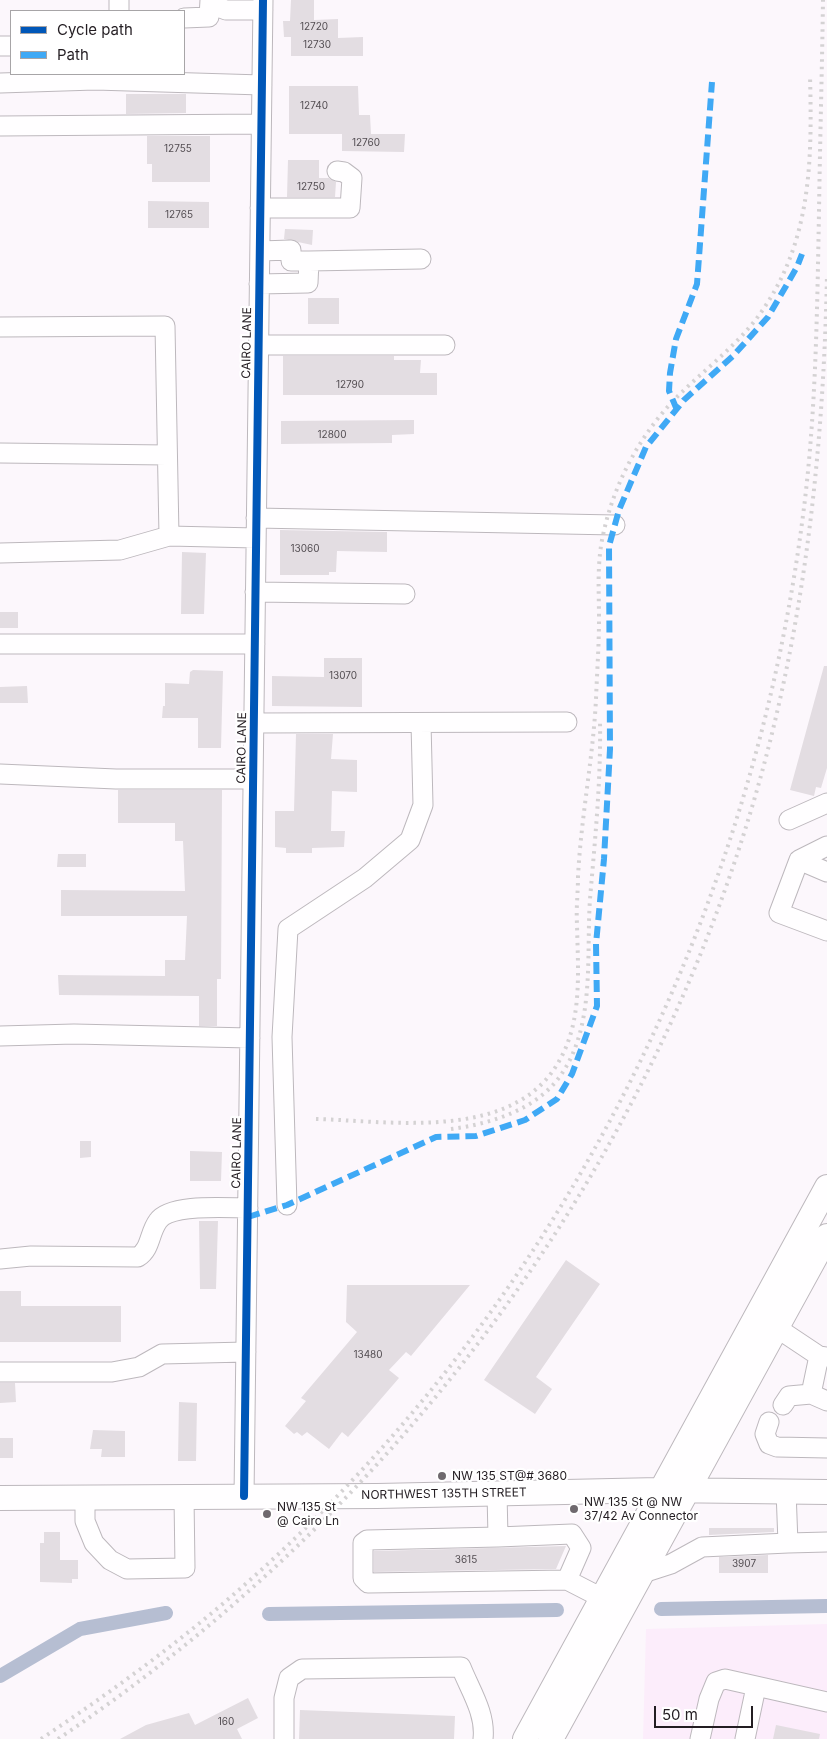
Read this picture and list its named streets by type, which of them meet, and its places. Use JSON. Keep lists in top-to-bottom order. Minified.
{"streets":{"main road":["NORTHWEST 135TH STREET"],"street":["CAIRO LANE"]},"crossings":[["CAIRO LANE","NORTHWEST 135TH STREET"]],"places":["NW 135 ST@# 3680","NW 135 St @ NW 37/42 Av Connector","NW 135 St @ Cairo Ln"],"house_numbers":["12720","12730","12740","12760","12755","12750","12765","12790","12800","13060","13070","13480","3615","3907","160"],"legend":["Cycle path","Path"],"scale_bar":"50 m"}
